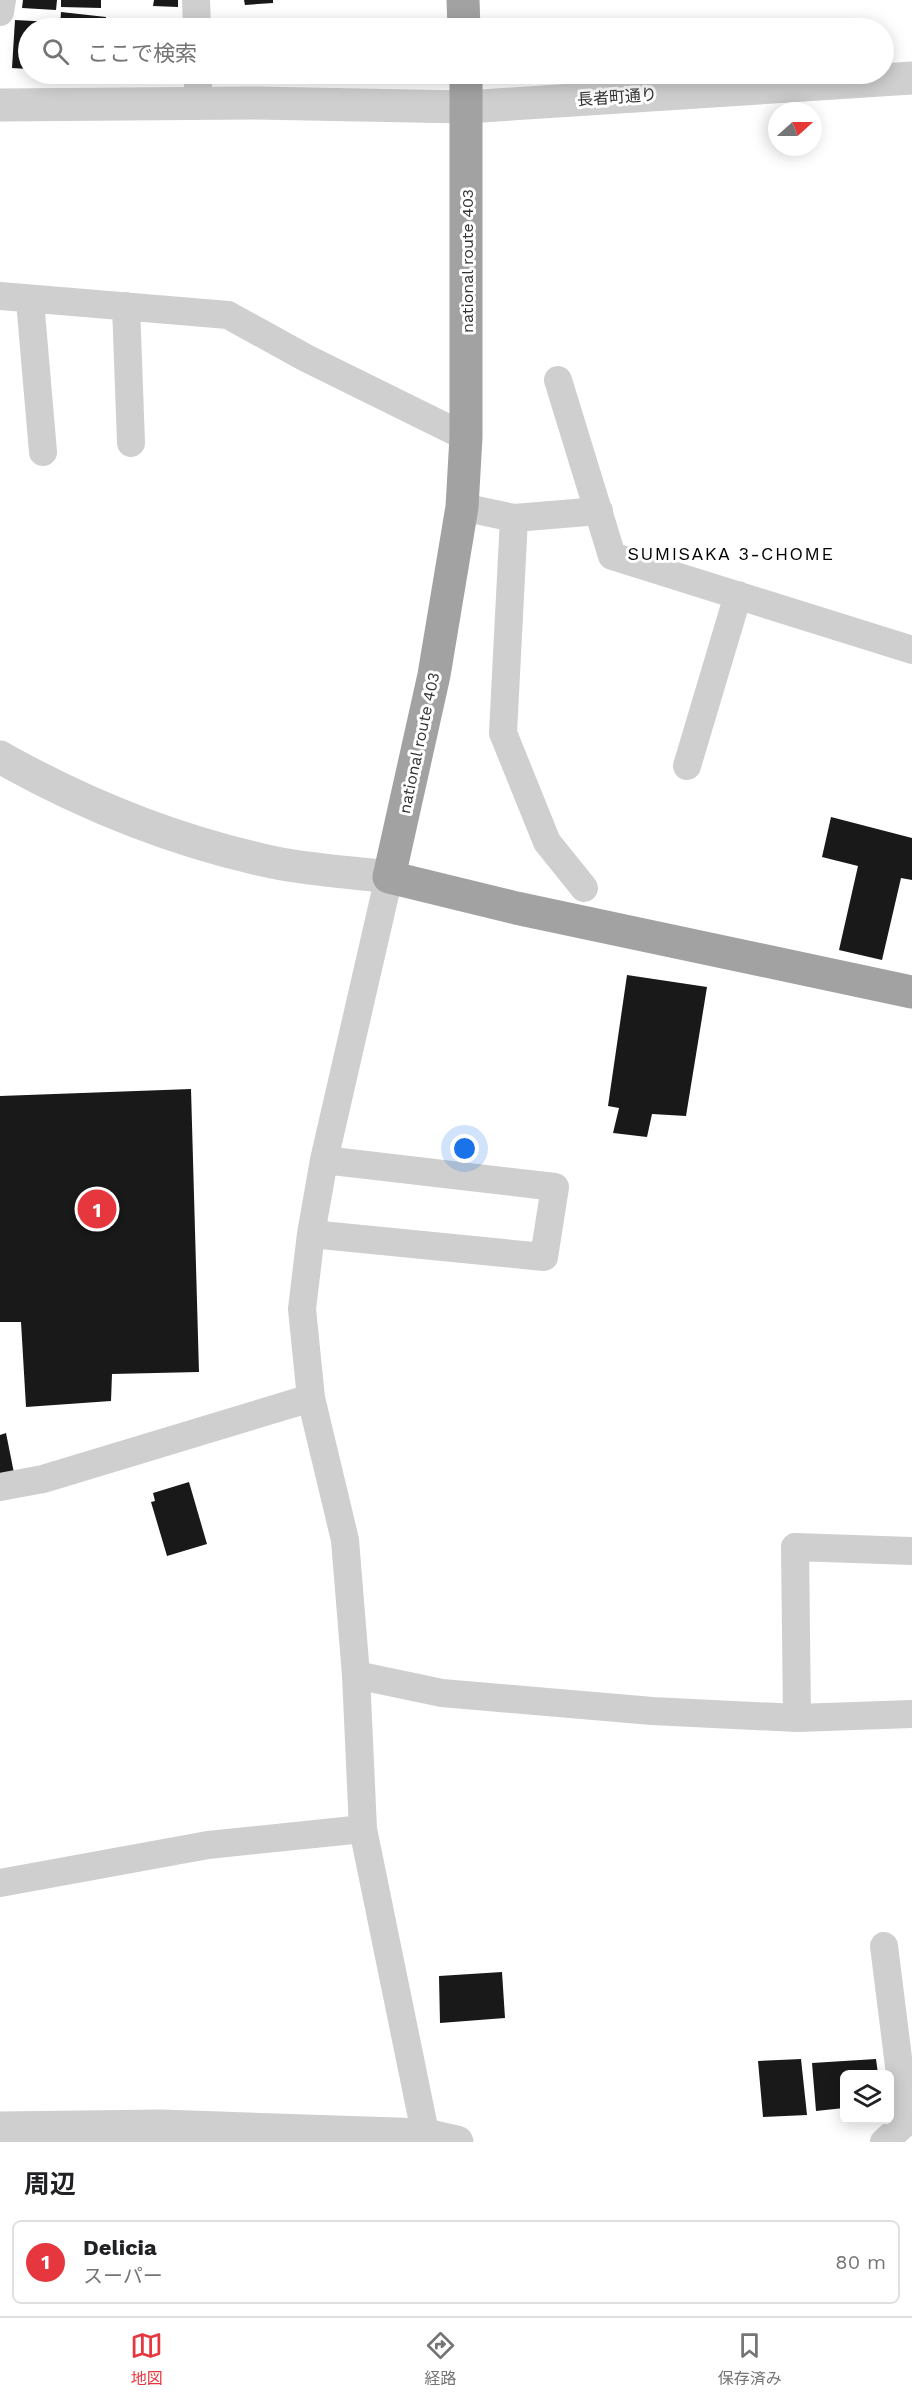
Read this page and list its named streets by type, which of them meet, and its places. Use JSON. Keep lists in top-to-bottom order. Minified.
{"streets":{"highway":["national route 403"],"street":["長者町通り"]},"crossings":[["長者町通り","national route 403"]],"districts":["SUMISAKA 3-CHOME"],"north":"right","page":{"search":"ここで検索","pins":"1","heading":"周辺","list":[{"mark":"1","name":"Delicia","note":"スーパー","value":"80 m"}],"nav":["地図","経路","保存済み"]}}
